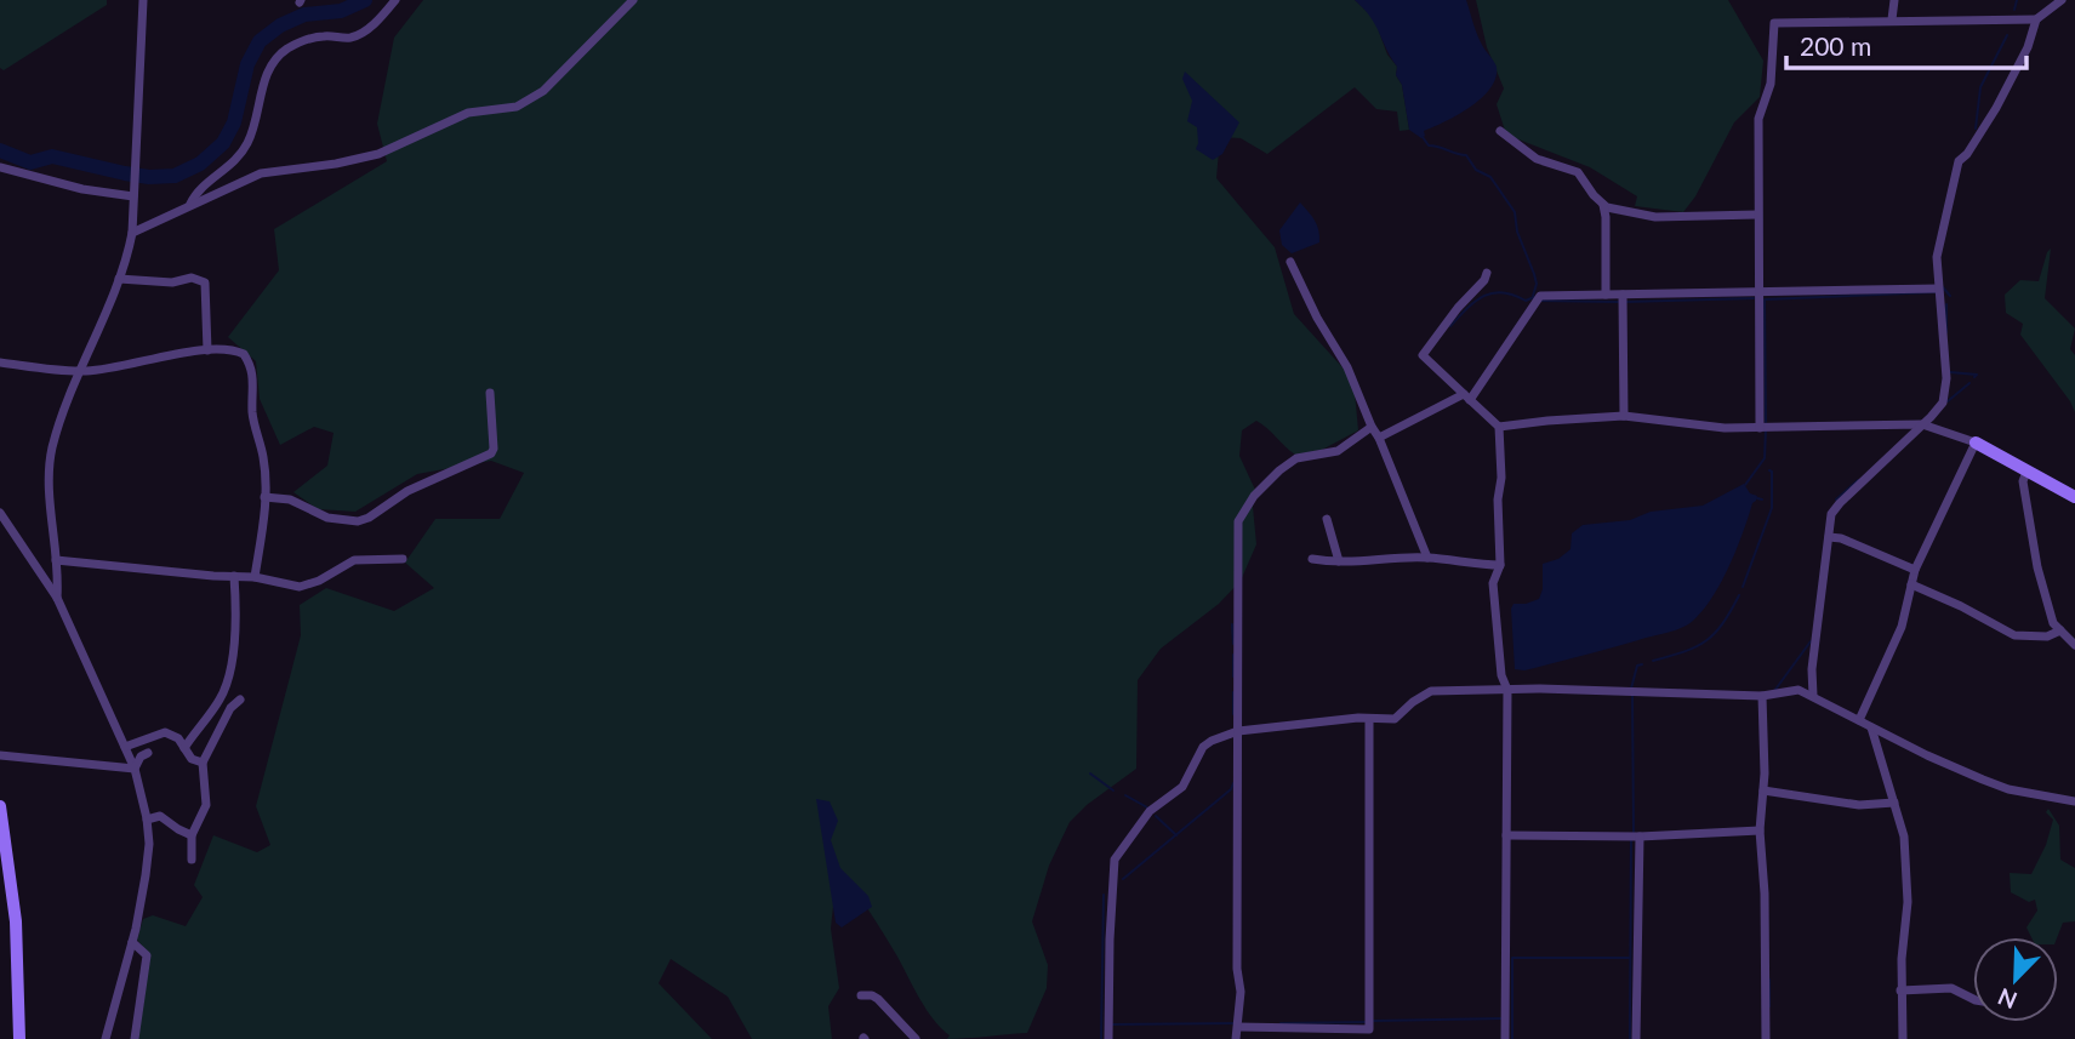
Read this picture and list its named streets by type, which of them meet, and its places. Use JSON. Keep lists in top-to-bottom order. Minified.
{"scale_bar":"200 m","north":"bottom left"}
